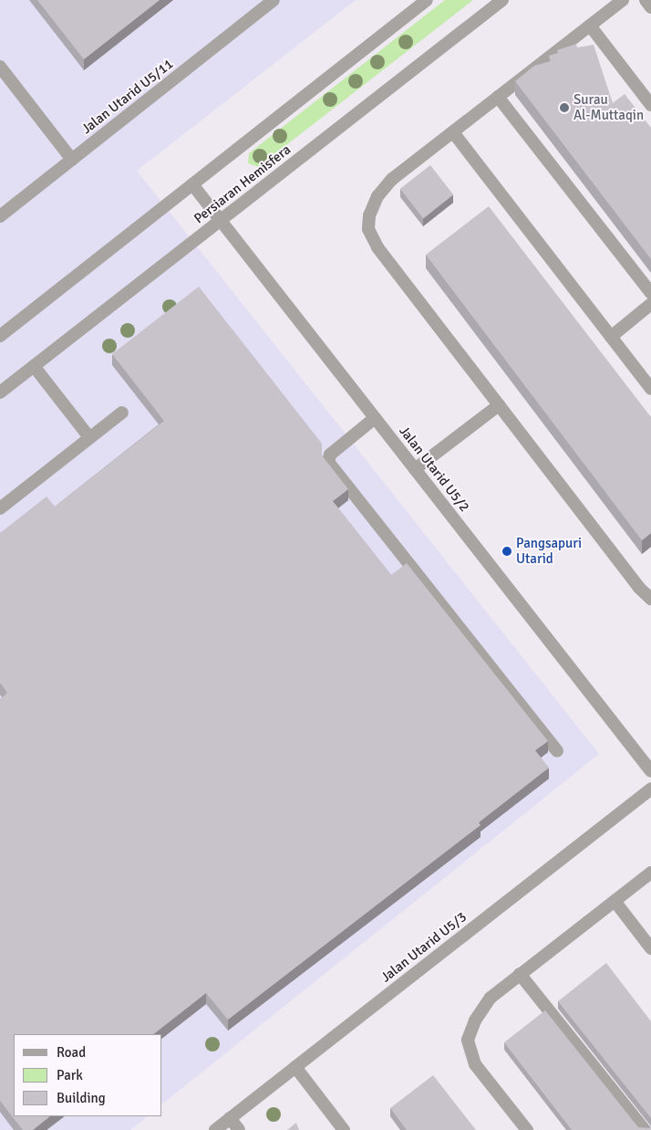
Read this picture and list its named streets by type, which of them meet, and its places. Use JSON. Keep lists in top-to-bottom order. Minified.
{"streets":{"street":["Jalan Utarid U5/11","Persiaran Hemisfera","Jalan Utarid U5/2","Jalan Utarid U5/3"]},"crossings":[["Persiaran Hemisfera","Jalan Utarid U5/2"]],"places":["Surau Al-Muttaqin","Pangsapuri Utarid"],"legend":["Road","Park","Building"]}
